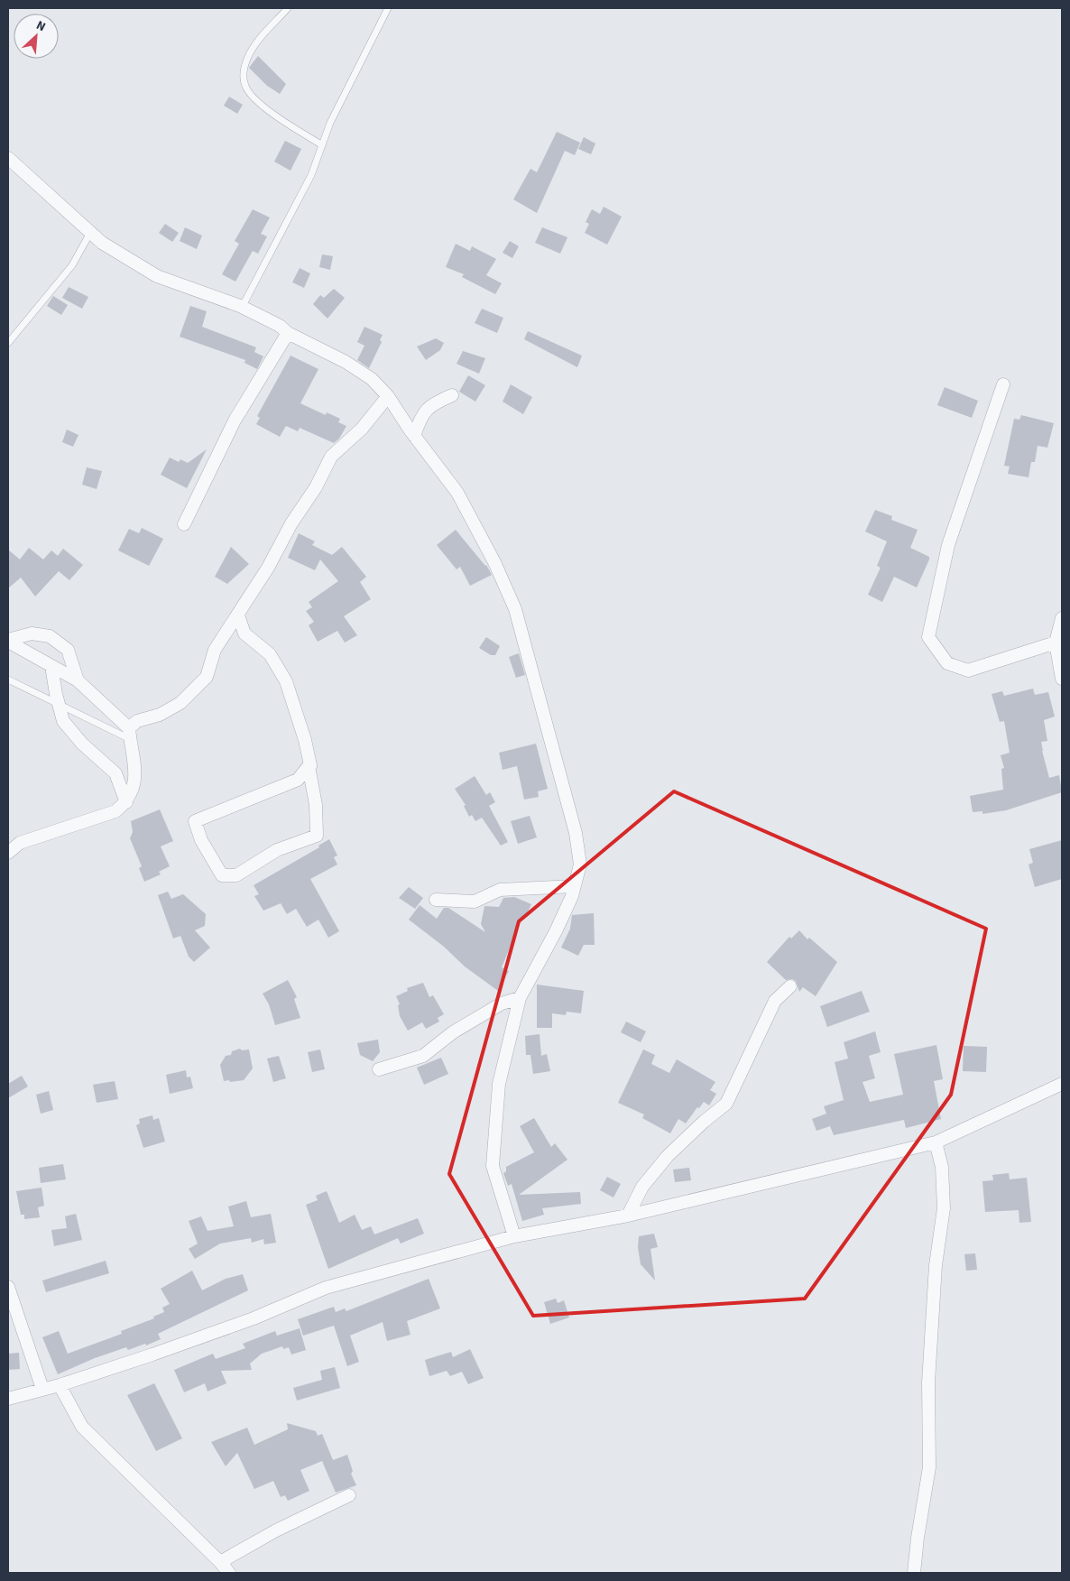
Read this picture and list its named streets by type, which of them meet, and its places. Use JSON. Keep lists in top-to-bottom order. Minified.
{"north":"top right"}
